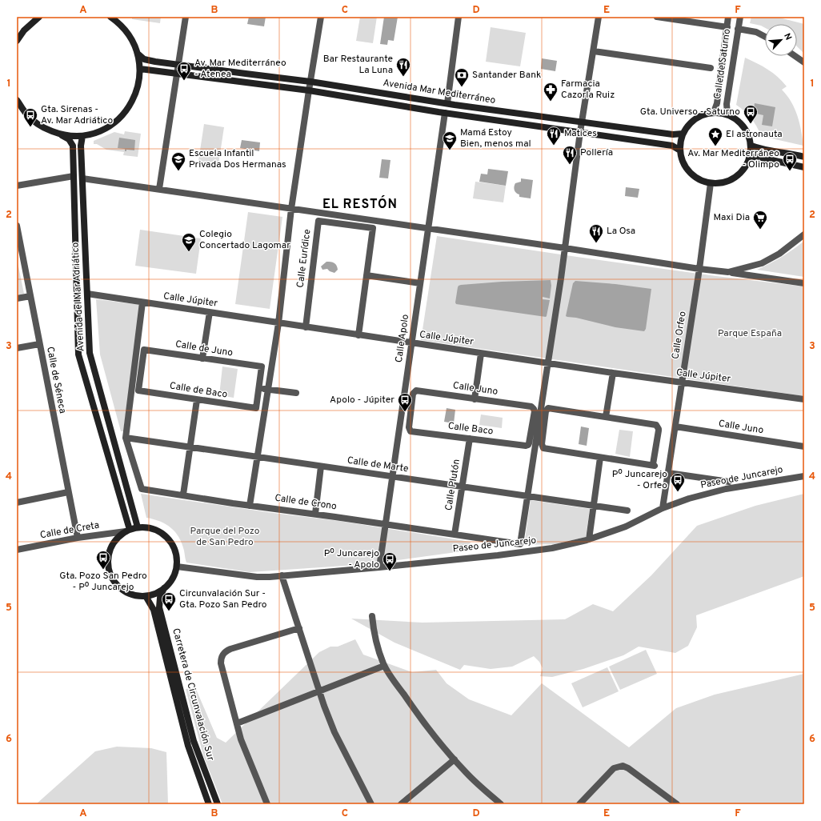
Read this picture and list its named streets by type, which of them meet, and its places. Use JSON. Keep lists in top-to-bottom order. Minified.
{"streets":{"street":["Calle de Saturno","Avenida Mar Mediterráneo","Calle Eurídice","Avenida del Mar Adriático","Calle Júpiter","Calle Orfeo","Calle Apolo","Calle de Juno","Calle de Séneca","Calle Juno","Calle de Baco","Calle Baco","Calle de Marte","Paseo de Juncarejo","Calle Plutón","Calle de Crono","Calle de Creta","Carretera de Circunvalación Sur"]},"crossings":[["Calle de Saturno","Avenida Mar Mediterráneo"],["Calle de Saturno","Calle Orfeo"],["Avenida Mar Mediterráneo","Calle Orfeo"],["Avenida Mar Mediterráneo","Calle Apolo"],["Calle Eurídice","Calle Júpiter"],["Avenida del Mar Adriático","Calle Júpiter"],["Avenida del Mar Adriático","Paseo de Juncarejo"],["Avenida del Mar Adriático","Calle de Creta"],["Avenida del Mar Adriático","Carretera de Circunvalación Sur"],["Calle Júpiter","Calle Orfeo"],["Calle Júpiter","Calle Apolo"],["Calle Orfeo","Calle Juno"],["Calle Orfeo","Paseo de Juncarejo"],["Calle Apolo","Calle de Marte"],["Calle Apolo","Paseo de Juncarejo"],["Calle Apolo","Calle de Crono"],["Calle de Juno","Calle de Baco"],["Calle de Séneca","Calle de Creta"],["Calle Juno","Calle Baco"],["Calle Baco","Calle Plutón"],["Calle de Marte","Calle Plutón"],["Calle de Marte","Calle de Crono"],["Paseo de Juncarejo","Calle de Creta"],["Paseo de Juncarejo","Carretera de Circunvalación Sur"],["Calle Plutón","Calle de Crono"],["Calle de Creta","Carretera de Circunvalación Sur"]],"districts":["EL RESTÓN"],"parks":["Parque España","Parque del Pozo de San Pedro"],"places":{"restaurant":["Bar Restaurante La Luna","Matices","Pollería","La Osa"],"bus stop":["Av. Mar Mediterráneo - Atenea","Gta. Universo - Saturno","Gta. Sirenas - Av. Mar Adriático","Av. Mar Mediterráneo - Olimpo","Apolo - Júpiter","Pº Juncarejo - Orfeo","Gta. Pozo San Pedro - Pº Juncarejo","Pº Juncarejo - Apolo","Circunvalación Sur - Gta. Pozo San Pedro"],"bank":["Santander Bank"],"pharmacy":["Farmacia Cazorla Ruiz"],"place":["El astronauta"],"school or university":["Mamá Estoy Bien, menos mal","Escuela Infantil Privada Dos Hermanas","Colegio Concertado Lagomar"],"supermarket":["Maxi Dia"]},"north":"top right","grid":{"columns":["A","B","C","D","E","F"],"rows":["1","2","3","4","5","6"]}}
